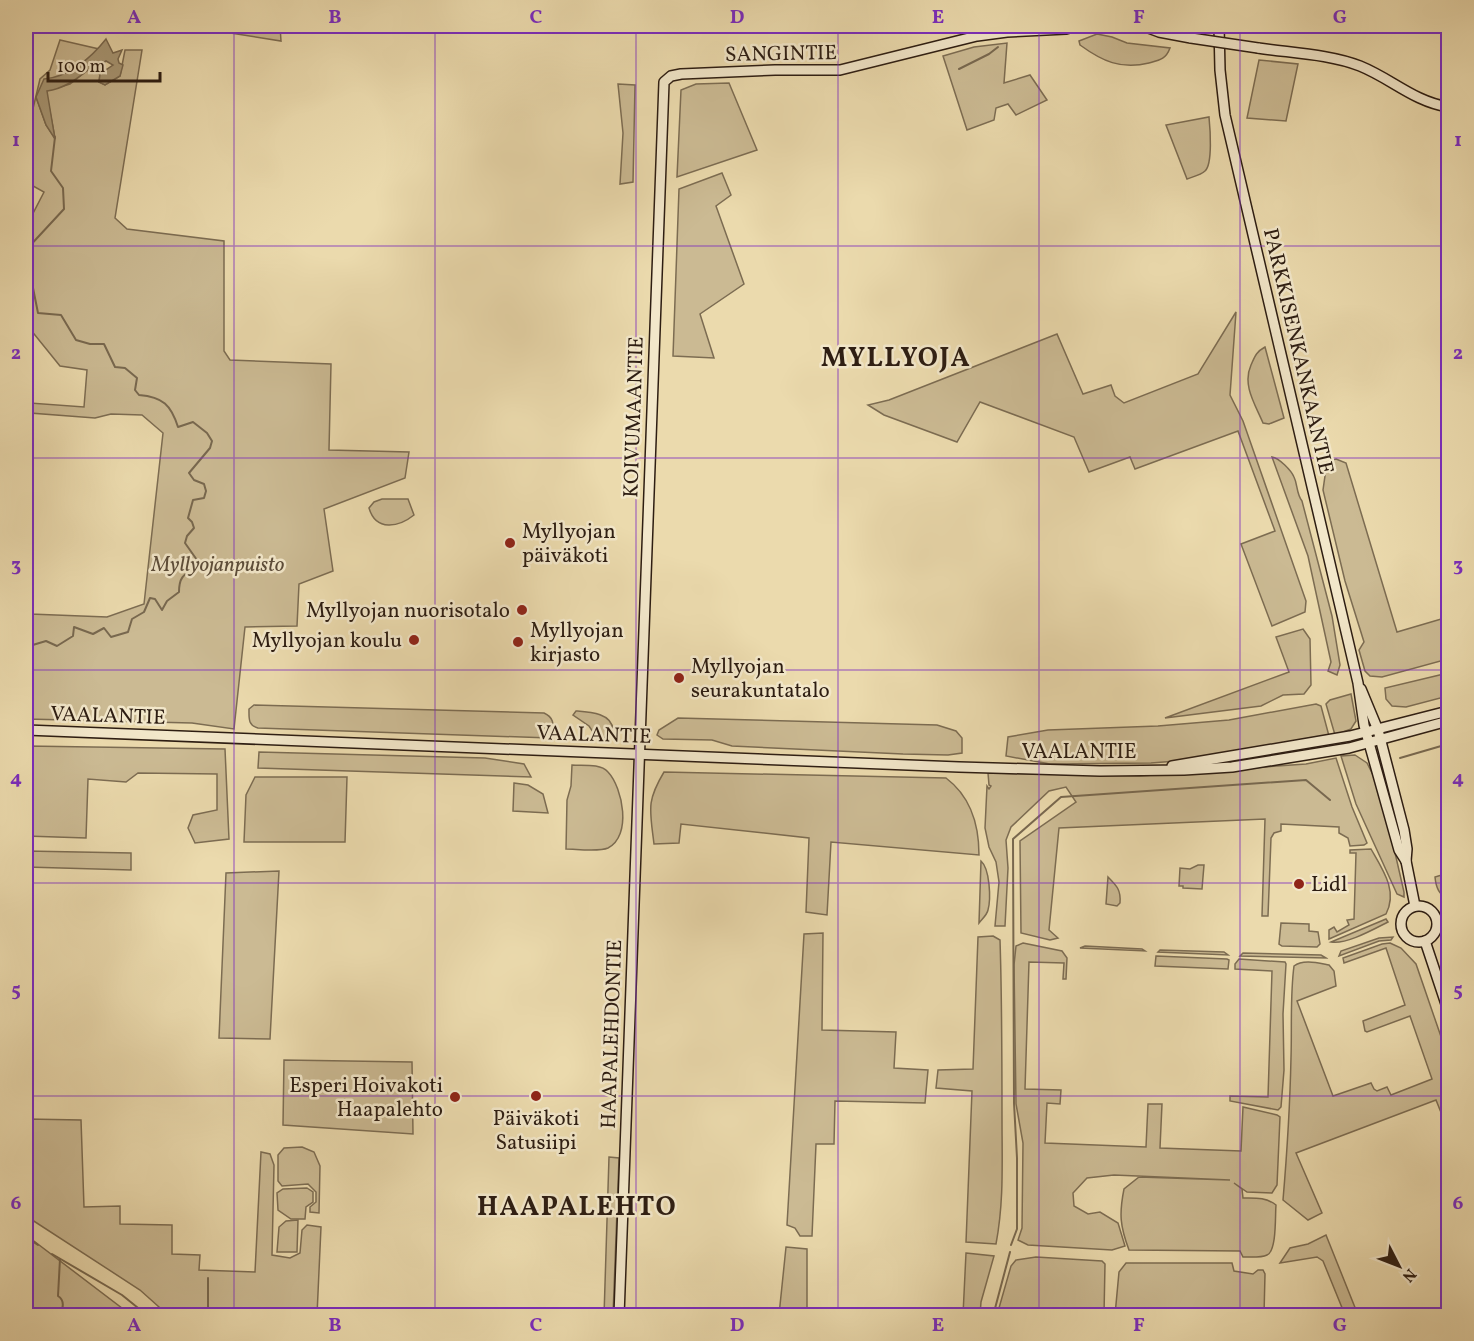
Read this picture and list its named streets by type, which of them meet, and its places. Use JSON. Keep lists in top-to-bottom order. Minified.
{"streets":{"street":["SANGINTIE","PARKKISENKANKAANTIE","KOIVUMAANTIE","VAALANTIE","HAAPALEHDONTIE"]},"crossings":[["SANGINTIE","KOIVUMAANTIE"],["PARKKISENKANKAANTIE","VAALANTIE"],["KOIVUMAANTIE","VAALANTIE"],["KOIVUMAANTIE","HAAPALEHDONTIE"],["VAALANTIE","HAAPALEHDONTIE"]],"districts":["MYLLYOJA","HAAPALEHTO"],"parks":["Myllyojanpuisto"],"places":["Myllyojan päiväkoti","Myllyojan nuorisotalo","Myllyojan koulu","Myllyojan kirjasto","Myllyojan seurakuntatalo","Lidl","Päiväkoti Satusiipi","Esperi Hoivakoti Haapalehto"],"scale_bar":"100 m","north":"bottom right","grid":{"columns":["A","B","C","D","E","F","G"],"rows":["1","2","3","4","5","6"]}}
